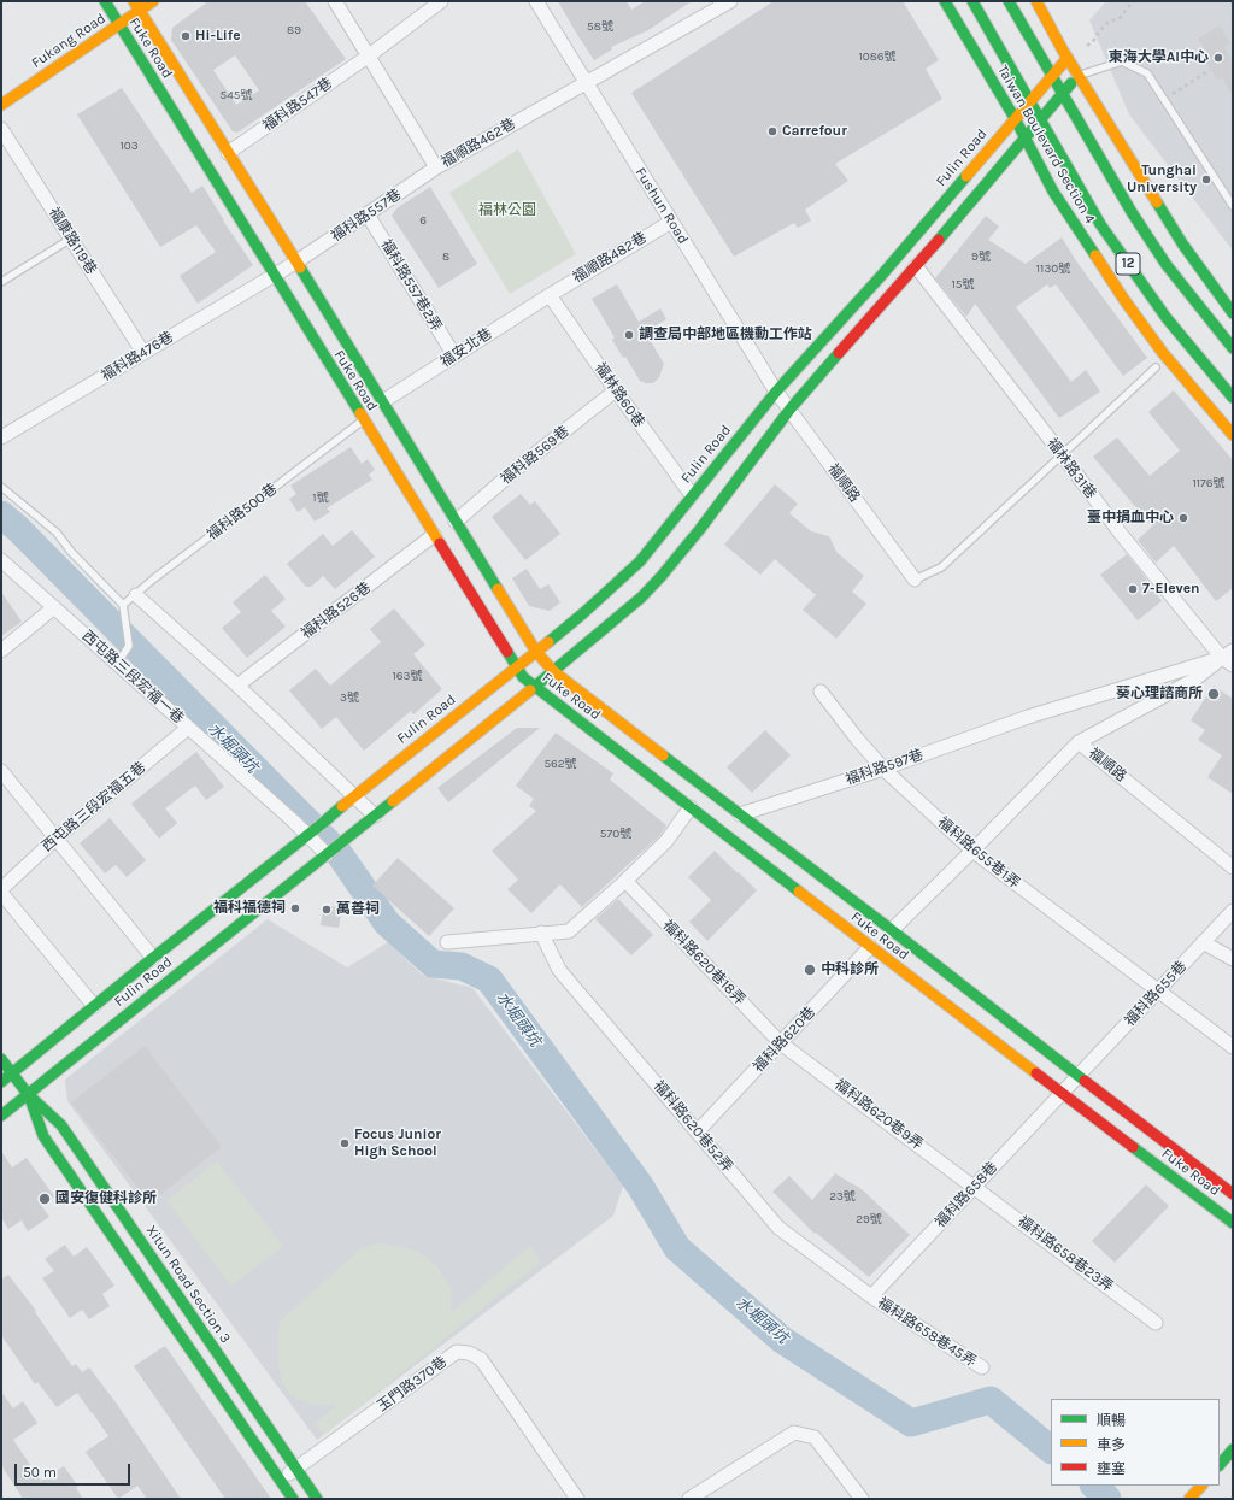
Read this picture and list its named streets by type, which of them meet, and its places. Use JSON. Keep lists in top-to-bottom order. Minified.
{"streets":{"street":["Fukang Road","Fuke Road","福科路547巷","福順路462巷","Taiwan Boulevard Section 4","Fulin Road","Fushun Road","福科路557巷","福康路119巷","福順路482巷","12","福科路557巷2弄","福安北巷","福科路476巷","福林路60巷","福科路569巷","福林路31巷","福順路","福科路526巷","西屯路三段宏福一巷","福科路597巷","西屯路三段宏福五巷","福科路655巷1弄","福科路620巷18弄","福科路655巷","福科路620巷","福科路620巷9弄","福科路620巷52弄","福科路658巷","福科路658巷23弄","Xitun Road Section 3","福科路658巷45弄","玉門路370巷"],"lane":["福科路500巷"]},"crossings":[["Fukang Road","Fuke Road"],["Fuke Road","福科路547巷"],["Fuke Road","Fulin Road"],["Fuke Road","福科路557巷"],["Fuke Road","福安北巷"],["Fuke Road","福科路476巷"],["Fuke Road","福科路569巷"],["Fuke Road","福順路"],["Fuke Road","福科路500巷"],["Fuke Road","福科路526巷"],["Fuke Road","福科路597巷"],["Fuke Road","福科路655巷"],["Fuke Road","福科路620巷"],["Fuke Road","福科路658巷"],["福科路547巷","福順路462巷"],["福順路462巷","Fushun Road"],["福順路462巷","福科路557巷"],["Taiwan Boulevard Section 4","Fulin Road"],["Fulin Road","Fushun Road"],["Fulin Road","12"],["Fulin Road","福林路60巷"],["Fulin Road","西屯路三段宏福一巷"],["Fulin Road","Xitun Road Section 3"],["Fushun Road","福順路482巷"],["Fushun Road","福順路"],["福科路557巷","福科路557巷2弄"],["福科路557巷","福科路476巷"],["福康路119巷","福科路476巷"],["福順路482巷","福安北巷"],["福順路482巷","福林路60巷"],["福科路557巷2弄","福安北巷"],["福安北巷","福林路60巷"],["福林路60巷","福科路569巷"],["福林路31巷","福科路597巷"],["福順路","福科路655巷1弄"],["西屯路三段宏福一巷","西屯路三段宏福五巷"],["福科路597巷","福科路655巷1弄"],["福科路655巷1弄","福科路655巷"],["福科路620巷18弄","福科路620巷"],["福科路620巷18弄","福科路620巷9弄"],["福科路655巷","福科路658巷"],["福科路620巷","福科路620巷9弄"],["福科路620巷","福科路620巷52弄"],["福科路620巷9弄","福科路658巷"],["福科路620巷9弄","福科路658巷23弄"],["福科路620巷52弄","福科路658巷"],["福科路620巷52弄","福科路658巷45弄"],["福科路658巷","福科路658巷23弄"],["福科路658巷","福科路658巷45弄"],["Xitun Road Section 3","玉門路370巷"]],"water":["水堀頭坑"],"parks":["福林公園"],"places":["Hi-Life","東海大學AI中心","Carrefour","Tunghai University","調查局中部地區機動工作站","臺中捐血中心","7-Eleven","葵心理諮商所","福科福德祠","萬善祠","中科診所","Focus Junior High School","國安復健科診所"],"house_numbers":["58號","89","1086號","545號","103","6","8","9號","1130號","15號","1176號","1號","163號","3號","562號","570號","23號","29號"],"legend":["順暢","車多","壅塞"],"scale_bar":"50 m"}
